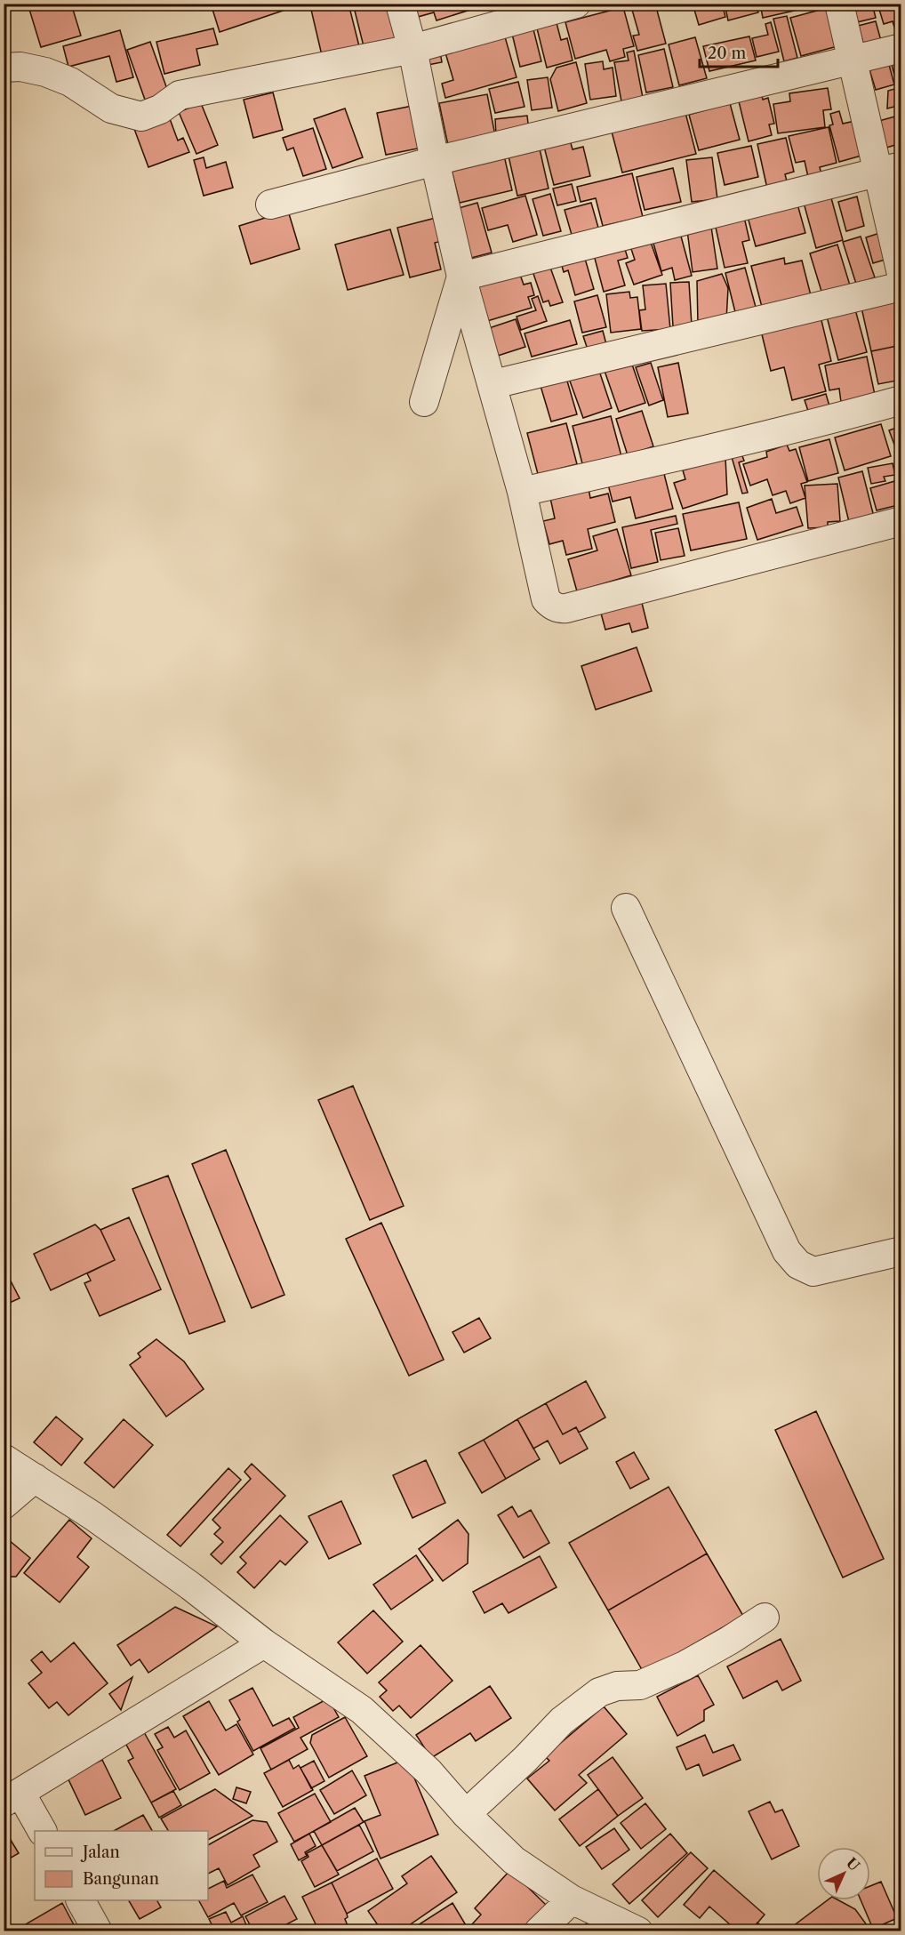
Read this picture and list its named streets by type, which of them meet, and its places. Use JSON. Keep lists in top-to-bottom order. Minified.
{"legend":["Jalan","Bangunan"],"scale_bar":"20 m","north":"top right"}
